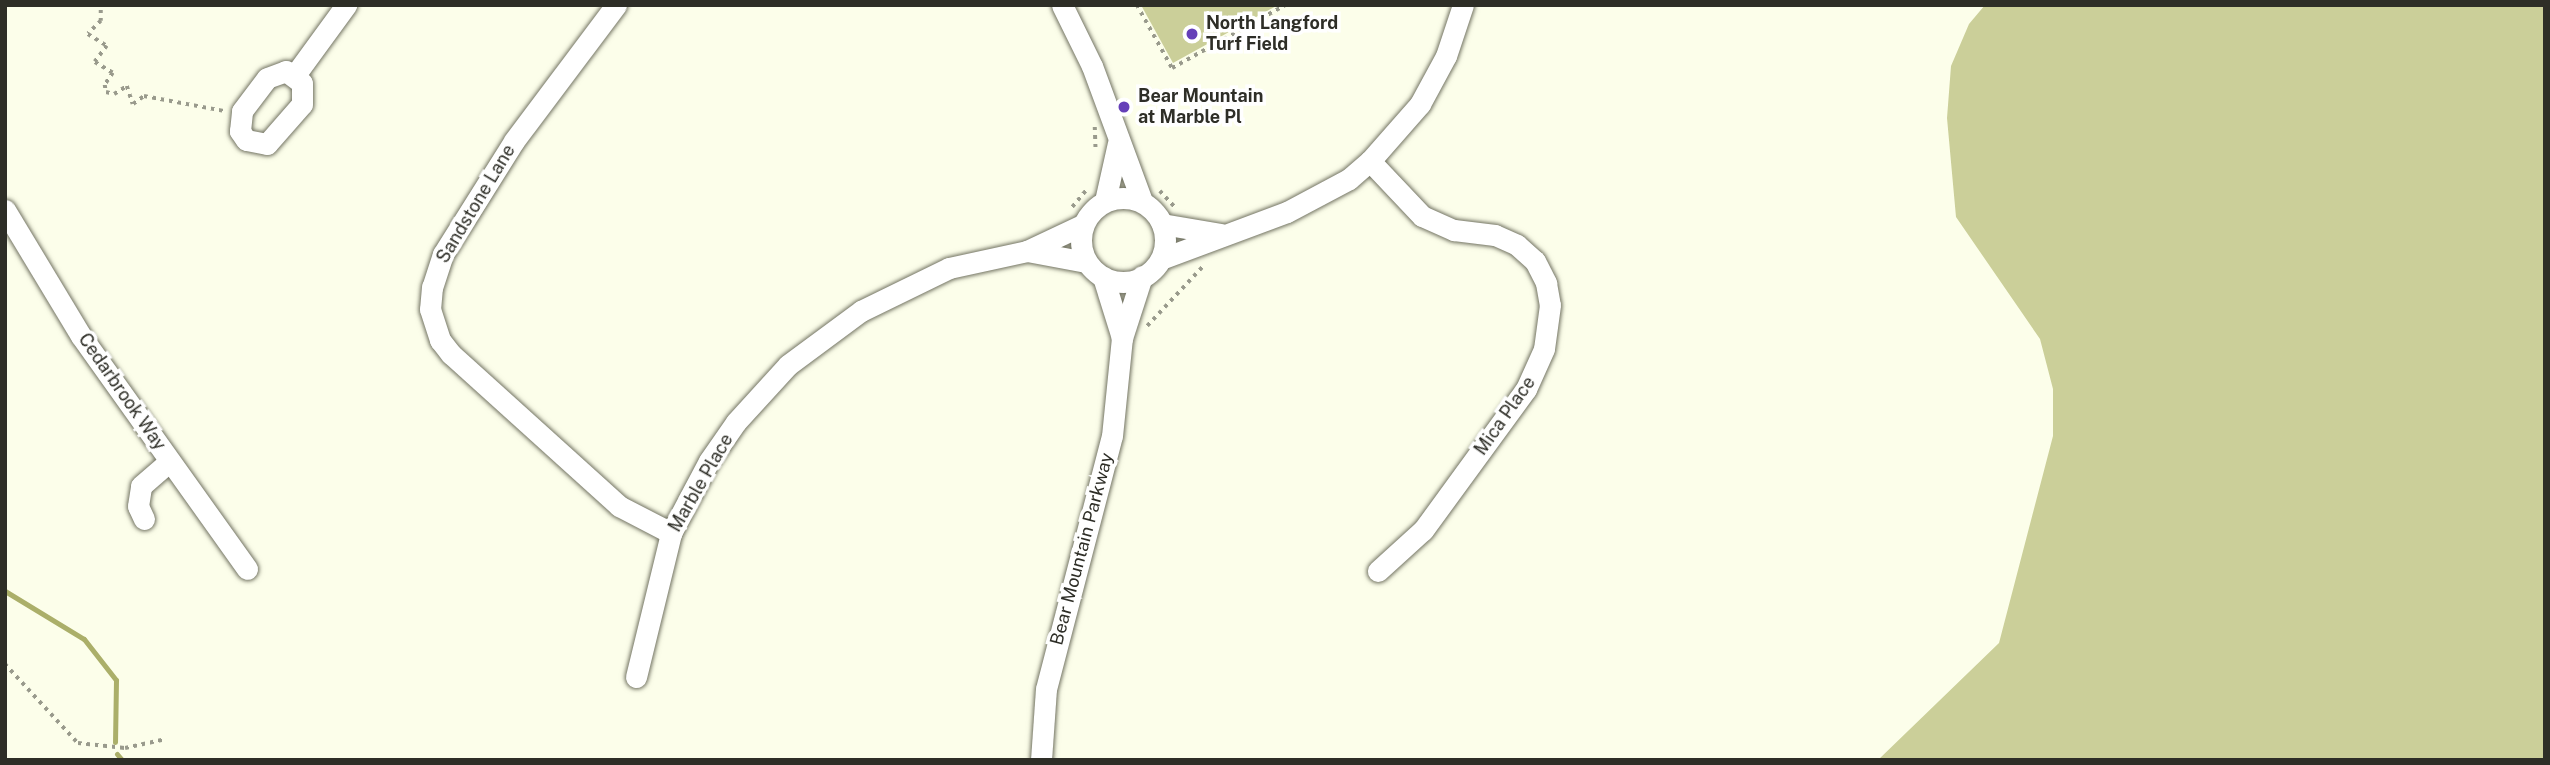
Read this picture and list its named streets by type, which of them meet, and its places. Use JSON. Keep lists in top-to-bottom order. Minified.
{"streets":{"street":["Sandstone Lane","Cedarbrook Way","Mica Place","Marble Place","Bear Mountain Parkway"]},"crossings":[["Sandstone Lane","Marble Place"],["Marble Place","Bear Mountain Parkway"]],"places":["North Langford Turf Field","Bear Mountain at Marble Pl"]}
